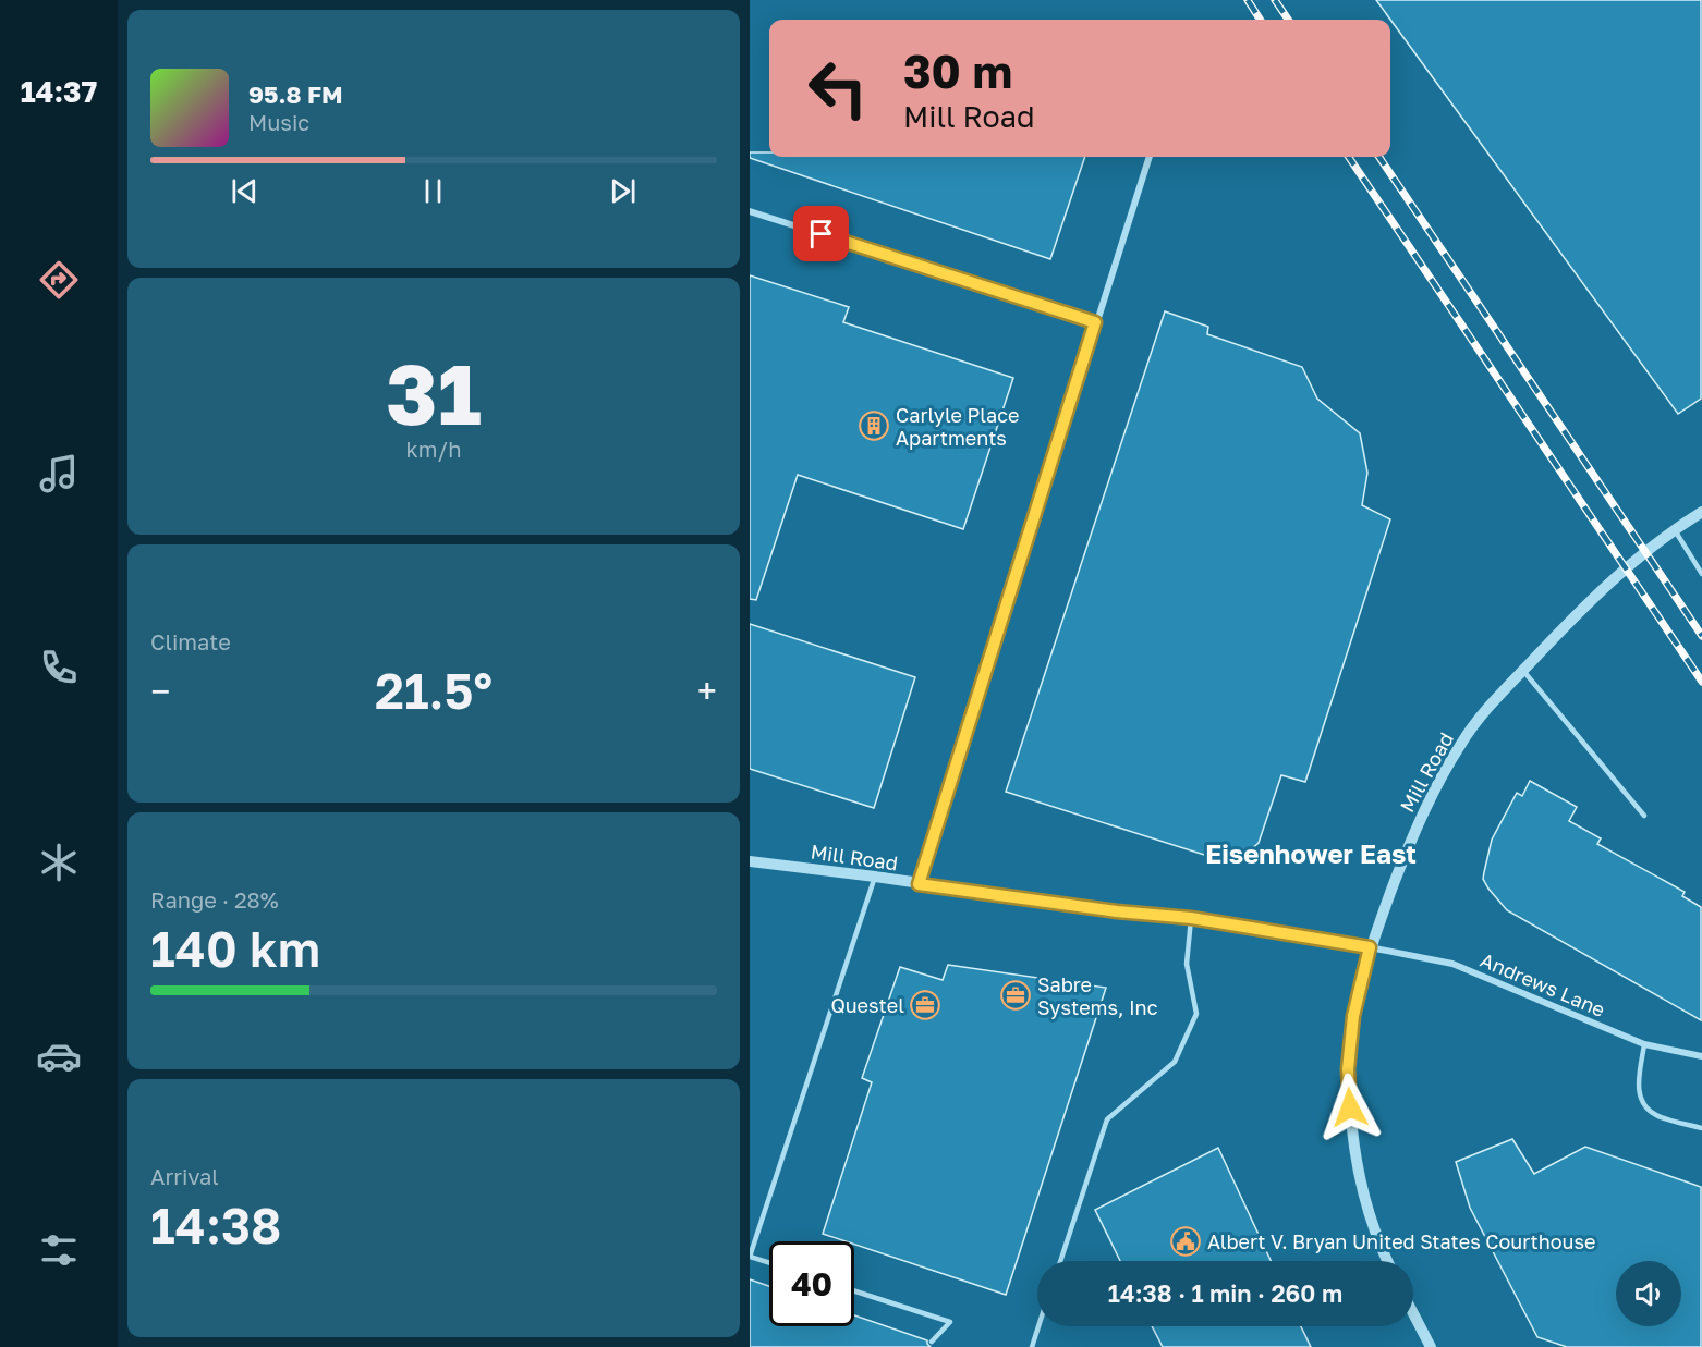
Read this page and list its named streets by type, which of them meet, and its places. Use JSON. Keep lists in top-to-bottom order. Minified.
{"streets":{"street":["Mill Road","Andrews Lane"]},"crossings":[["Mill Road","Andrews Lane"]],"districts":["Eisenhower East"],"places":{"building":["Carlyle Place Apartments"],"office":["Sabre Systems, Inc","Questel"],"public building":["Albert V. Bryan United States Courthouse"]},"page":{"tabs":"14:37","turn":["30 m","Mill Road"],"song":["95.8 FM","Music"],"tile":[["31","km/h"],"Climate",["Range · 28%","140 km"],["Arrival","14:38"]],"heat":["−","21.5°","+"],"limit":"40","trip":"14:38 · 1 min · 260 m"}}
